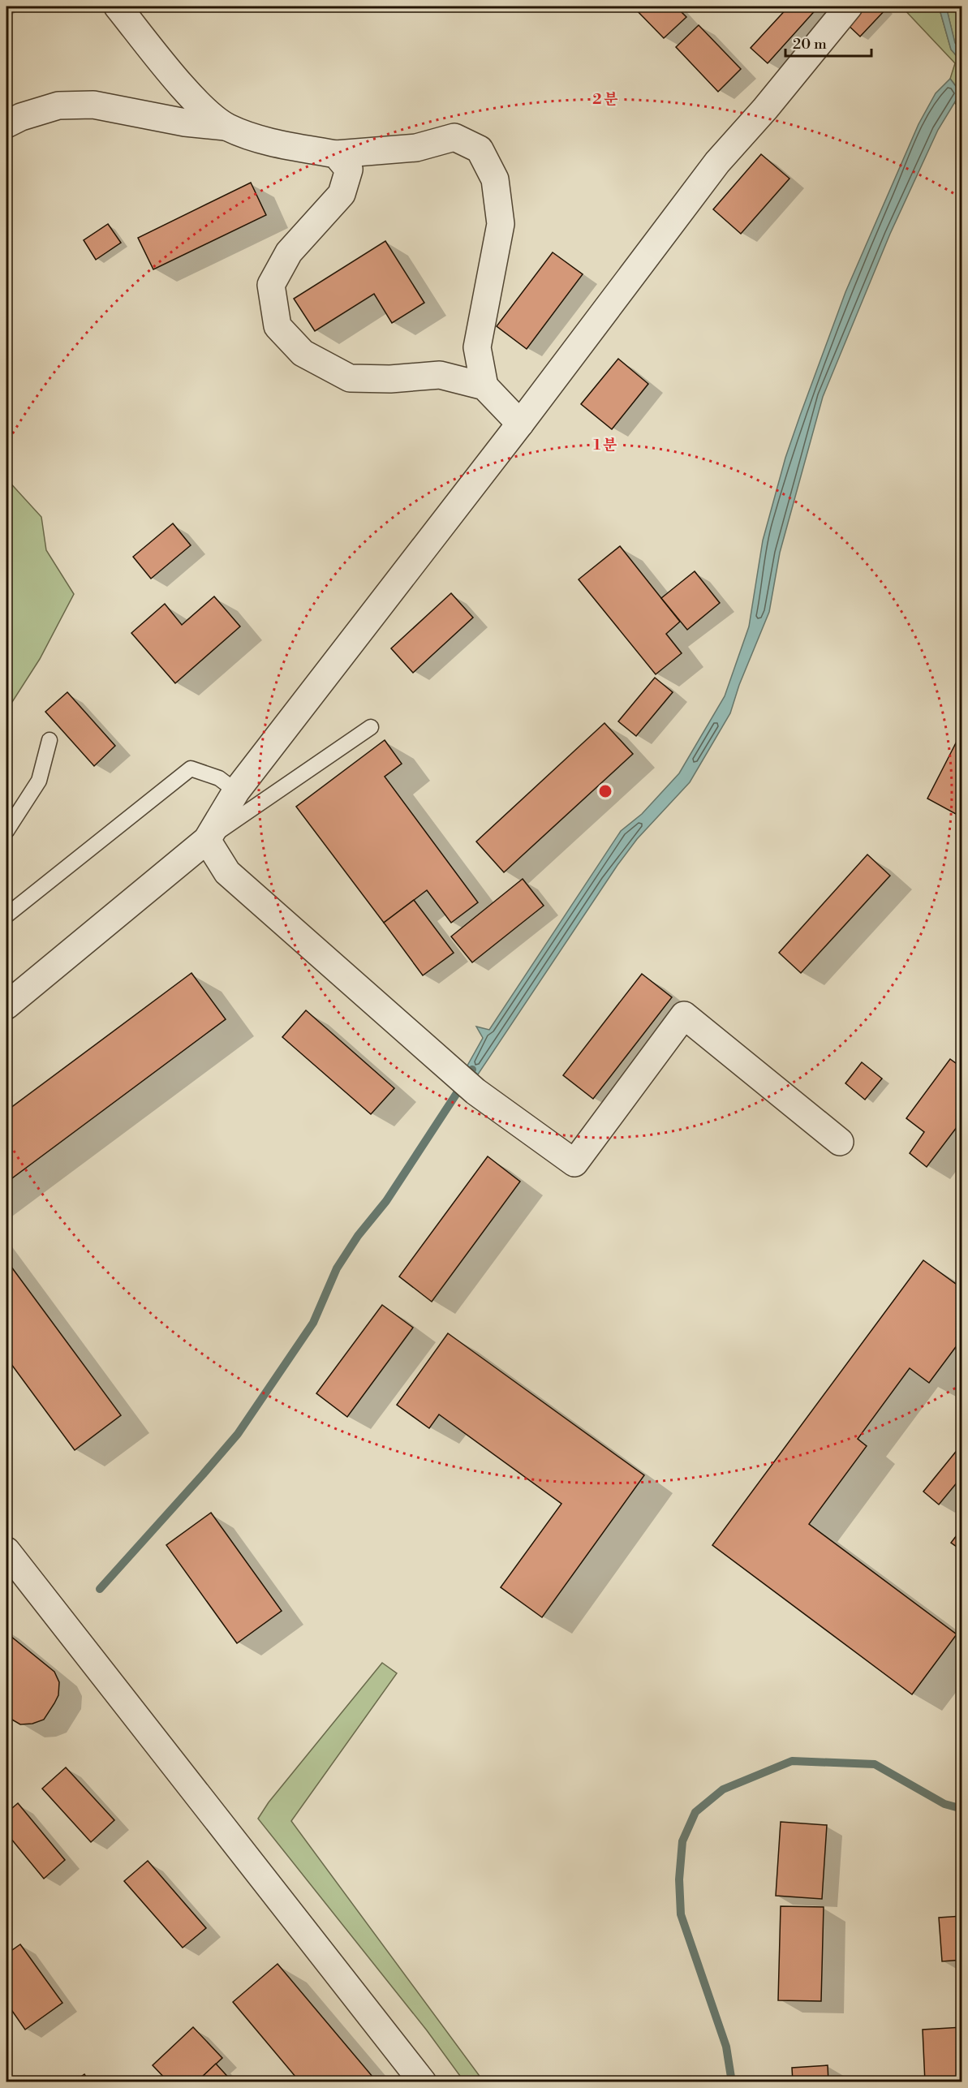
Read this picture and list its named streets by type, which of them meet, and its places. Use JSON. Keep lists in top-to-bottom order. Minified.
{"scale_bar":"20 m","rings":["2 분","1 분"]}
